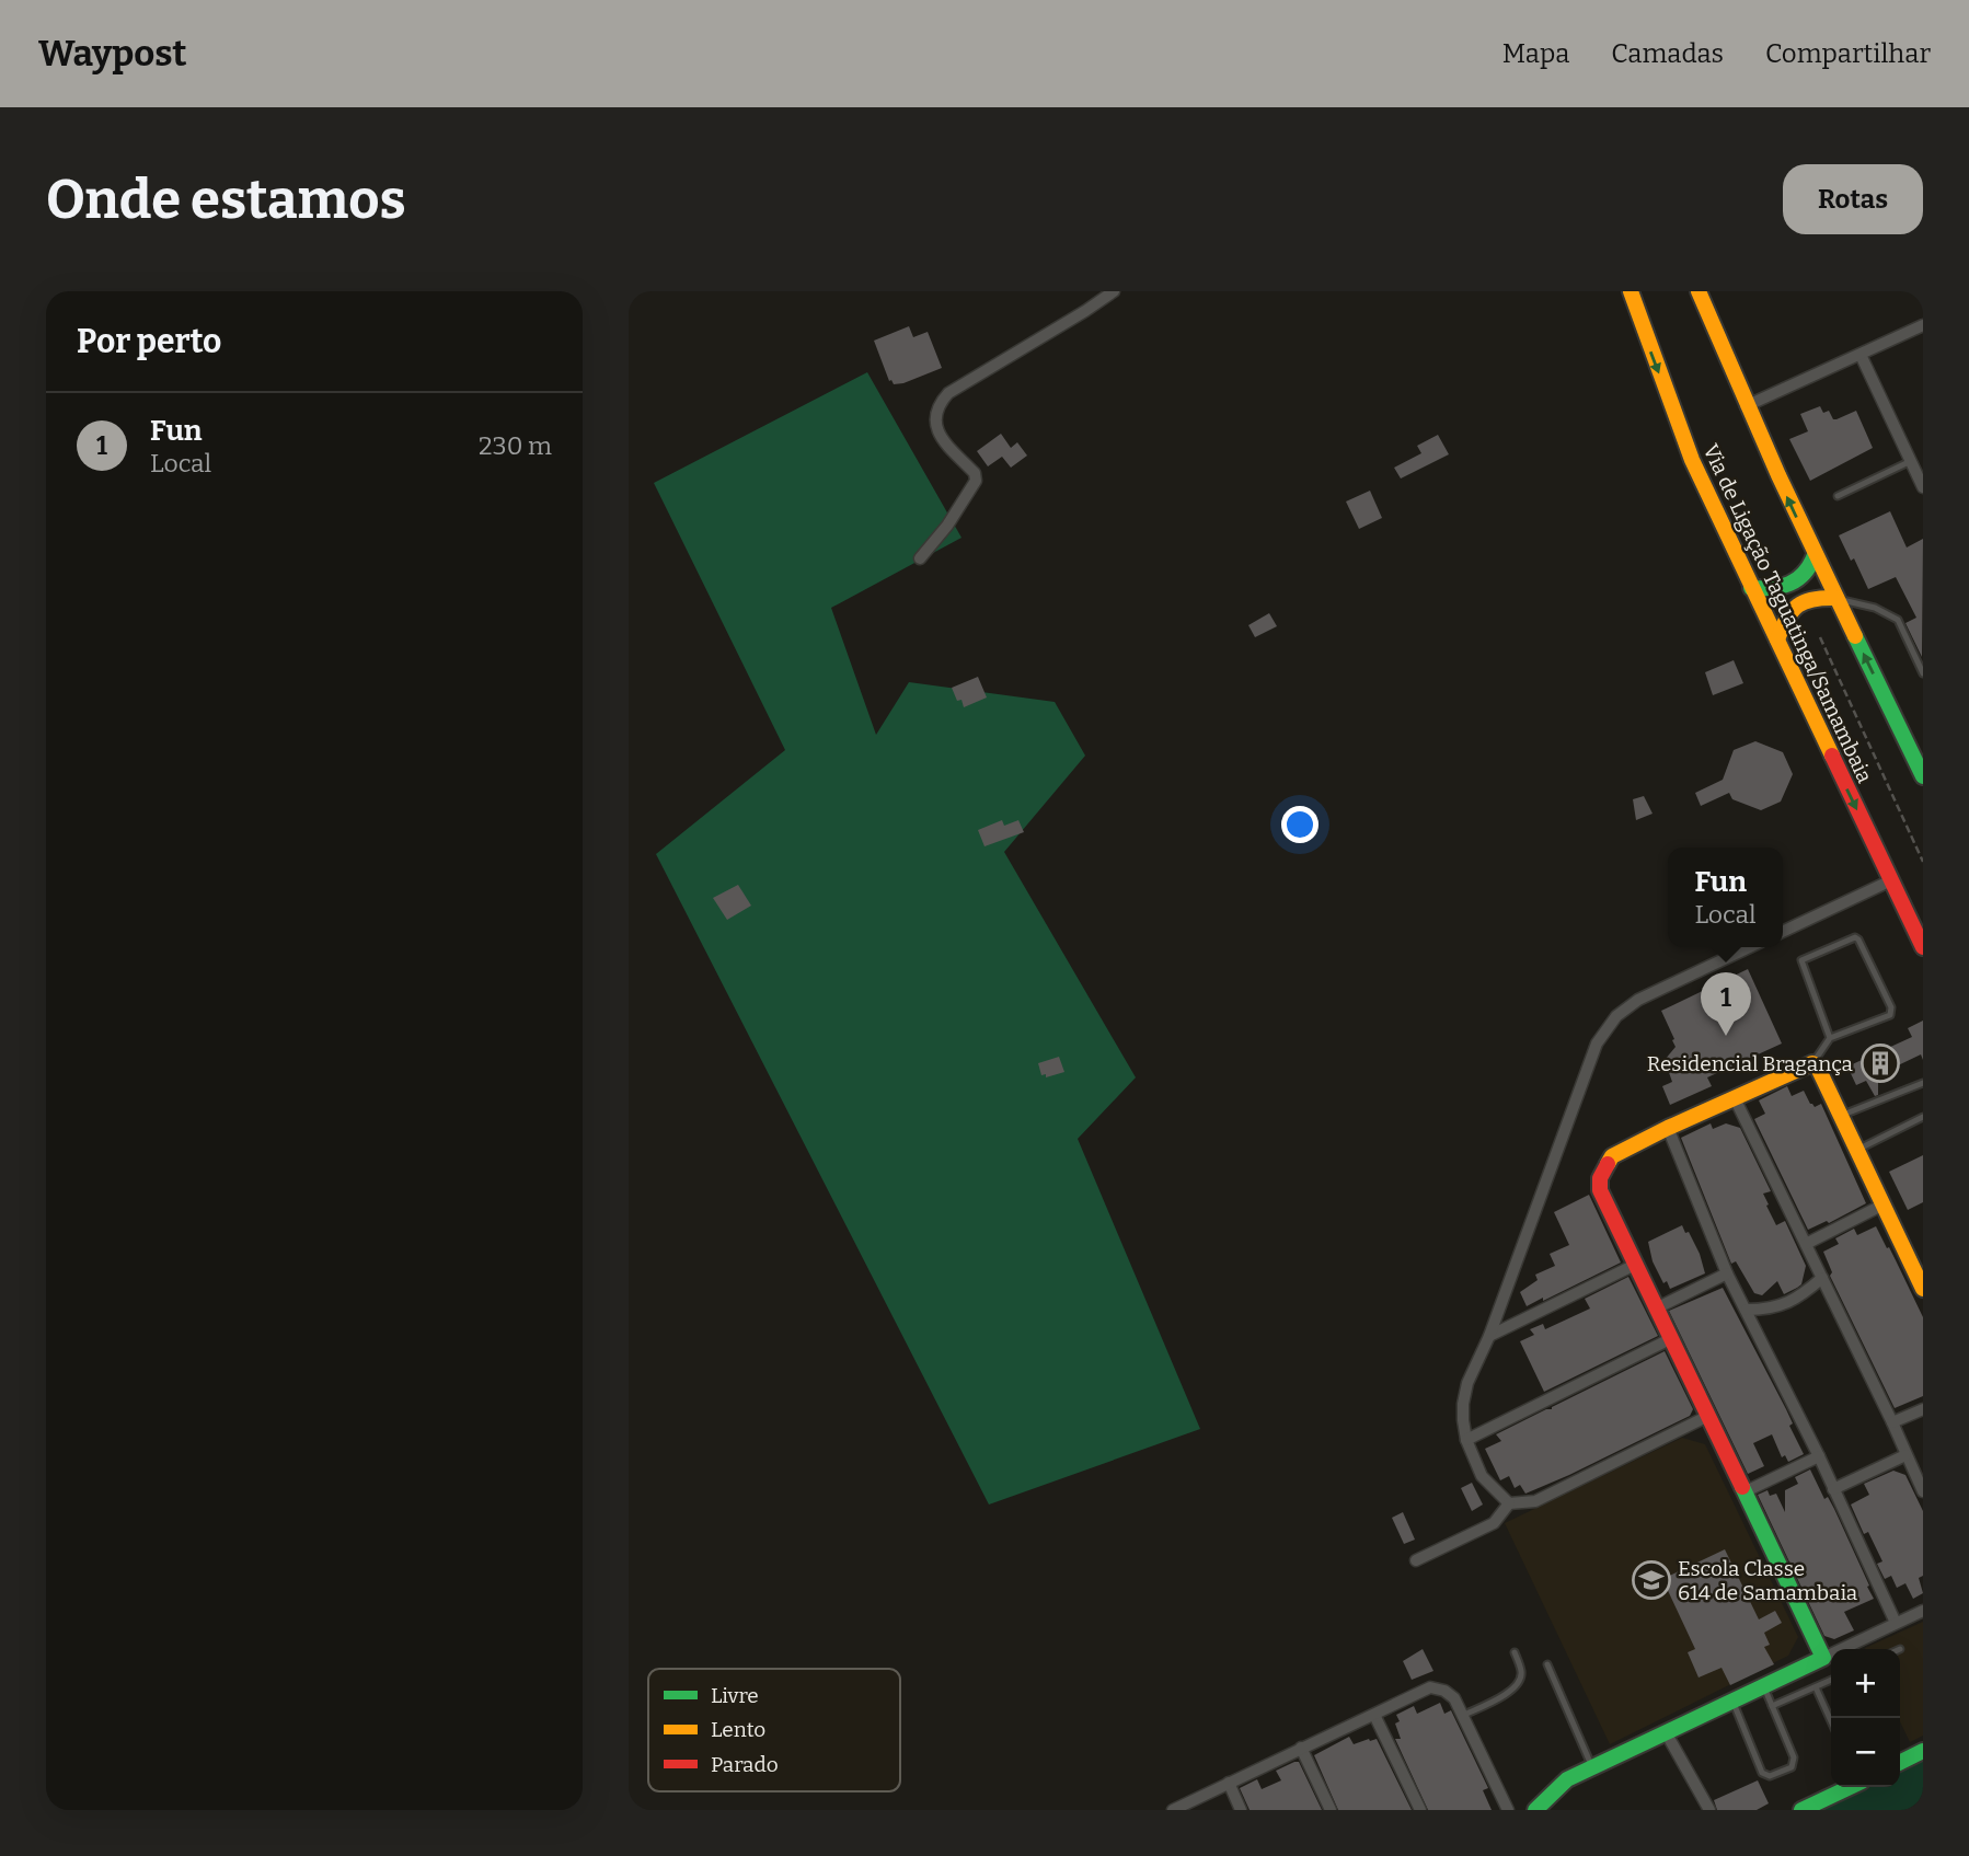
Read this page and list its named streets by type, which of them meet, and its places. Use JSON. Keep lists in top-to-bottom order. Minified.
{"streets":{"main road":["Via de Ligação Taguatinga/Samambaia"]},"places":{"building":["Residencial Bragança"],"school or university":["Escola Classe 614 de Samambaia"]},"legend":["Livre","Lento","Parado"],"page":{"header":"Waypost","nav":["Mapa","Camadas","Compartilhar"],"buttons":"Rotas","title":"Onde estamos","heading":"Por perto","list":[{"mark":"1","name":"Fun","note":"Local","value":"230 m"}],"popup":["Fun","Local"],"pins":"1","map_buttons":["+","−"]}}
